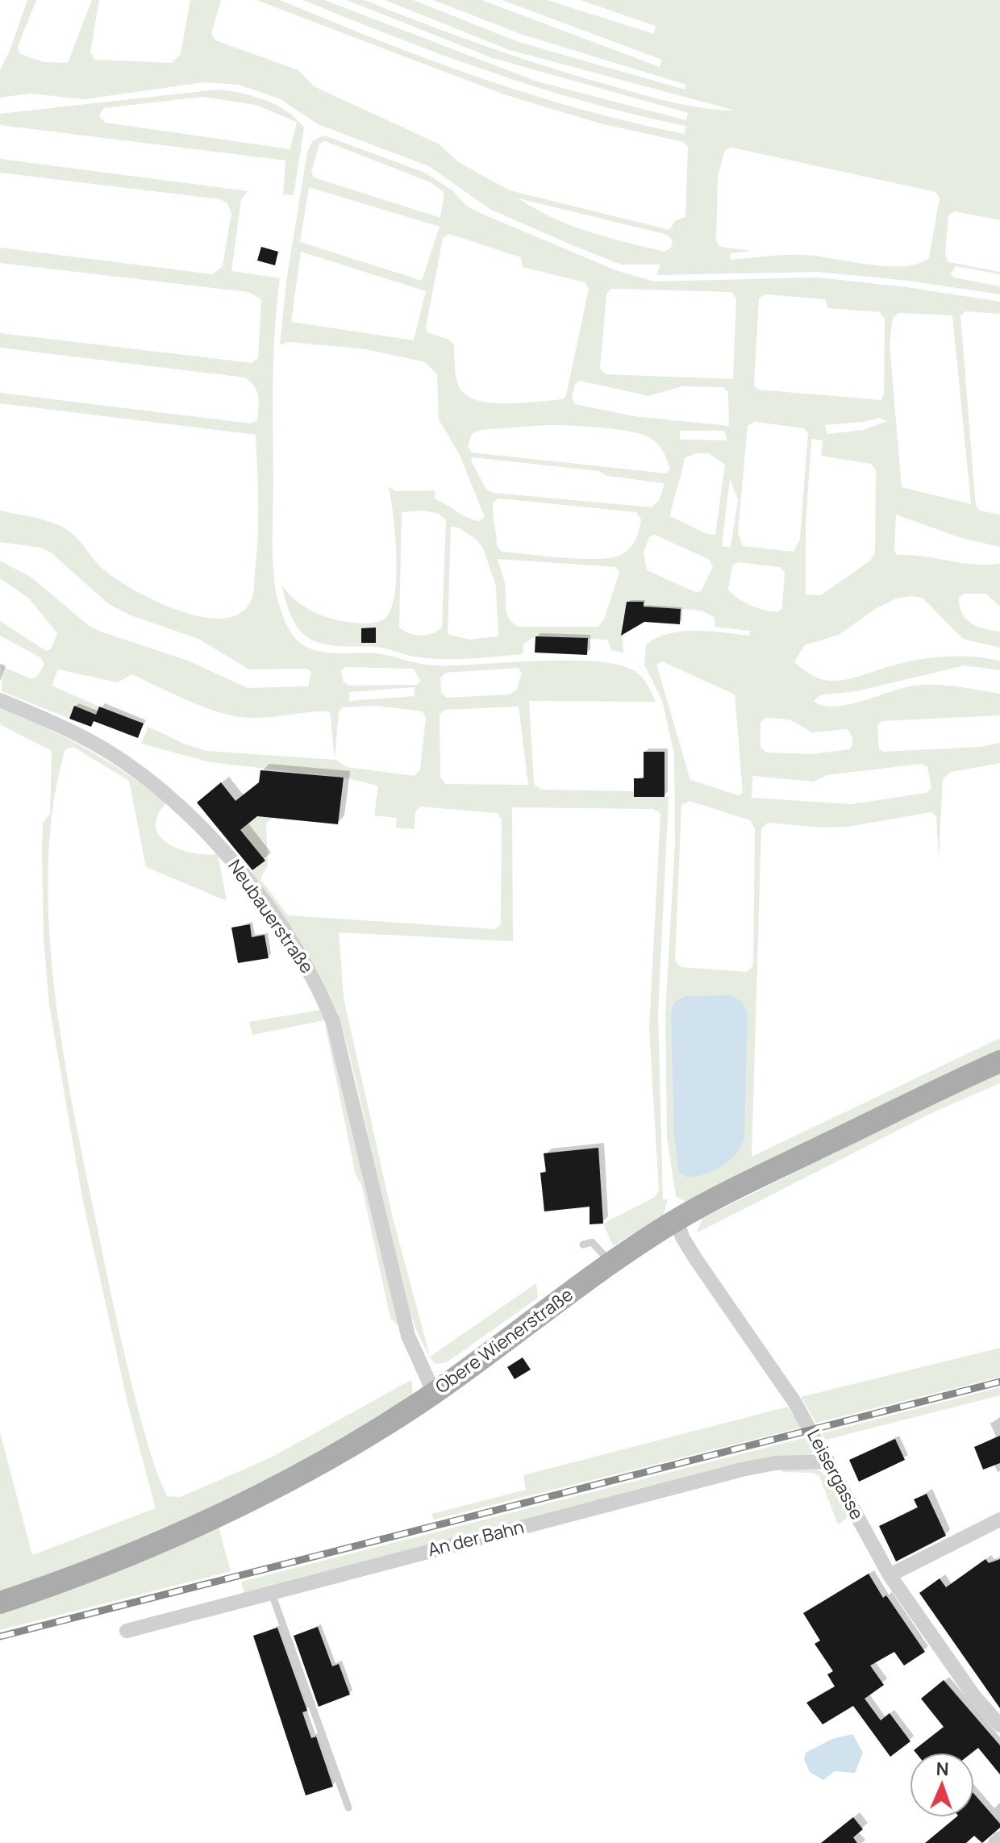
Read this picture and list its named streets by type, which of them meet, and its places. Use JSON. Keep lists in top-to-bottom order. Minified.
{"streets":{"main road":["Obere Wienerstraße"],"street":["Neubauerstraße","Leisergasse","An der Bahn"]},"crossings":[["Neubauerstraße","Obere Wienerstraße"],["Obere Wienerstraße","Leisergasse"],["Leisergasse","An der Bahn"]],"north":"top"}
